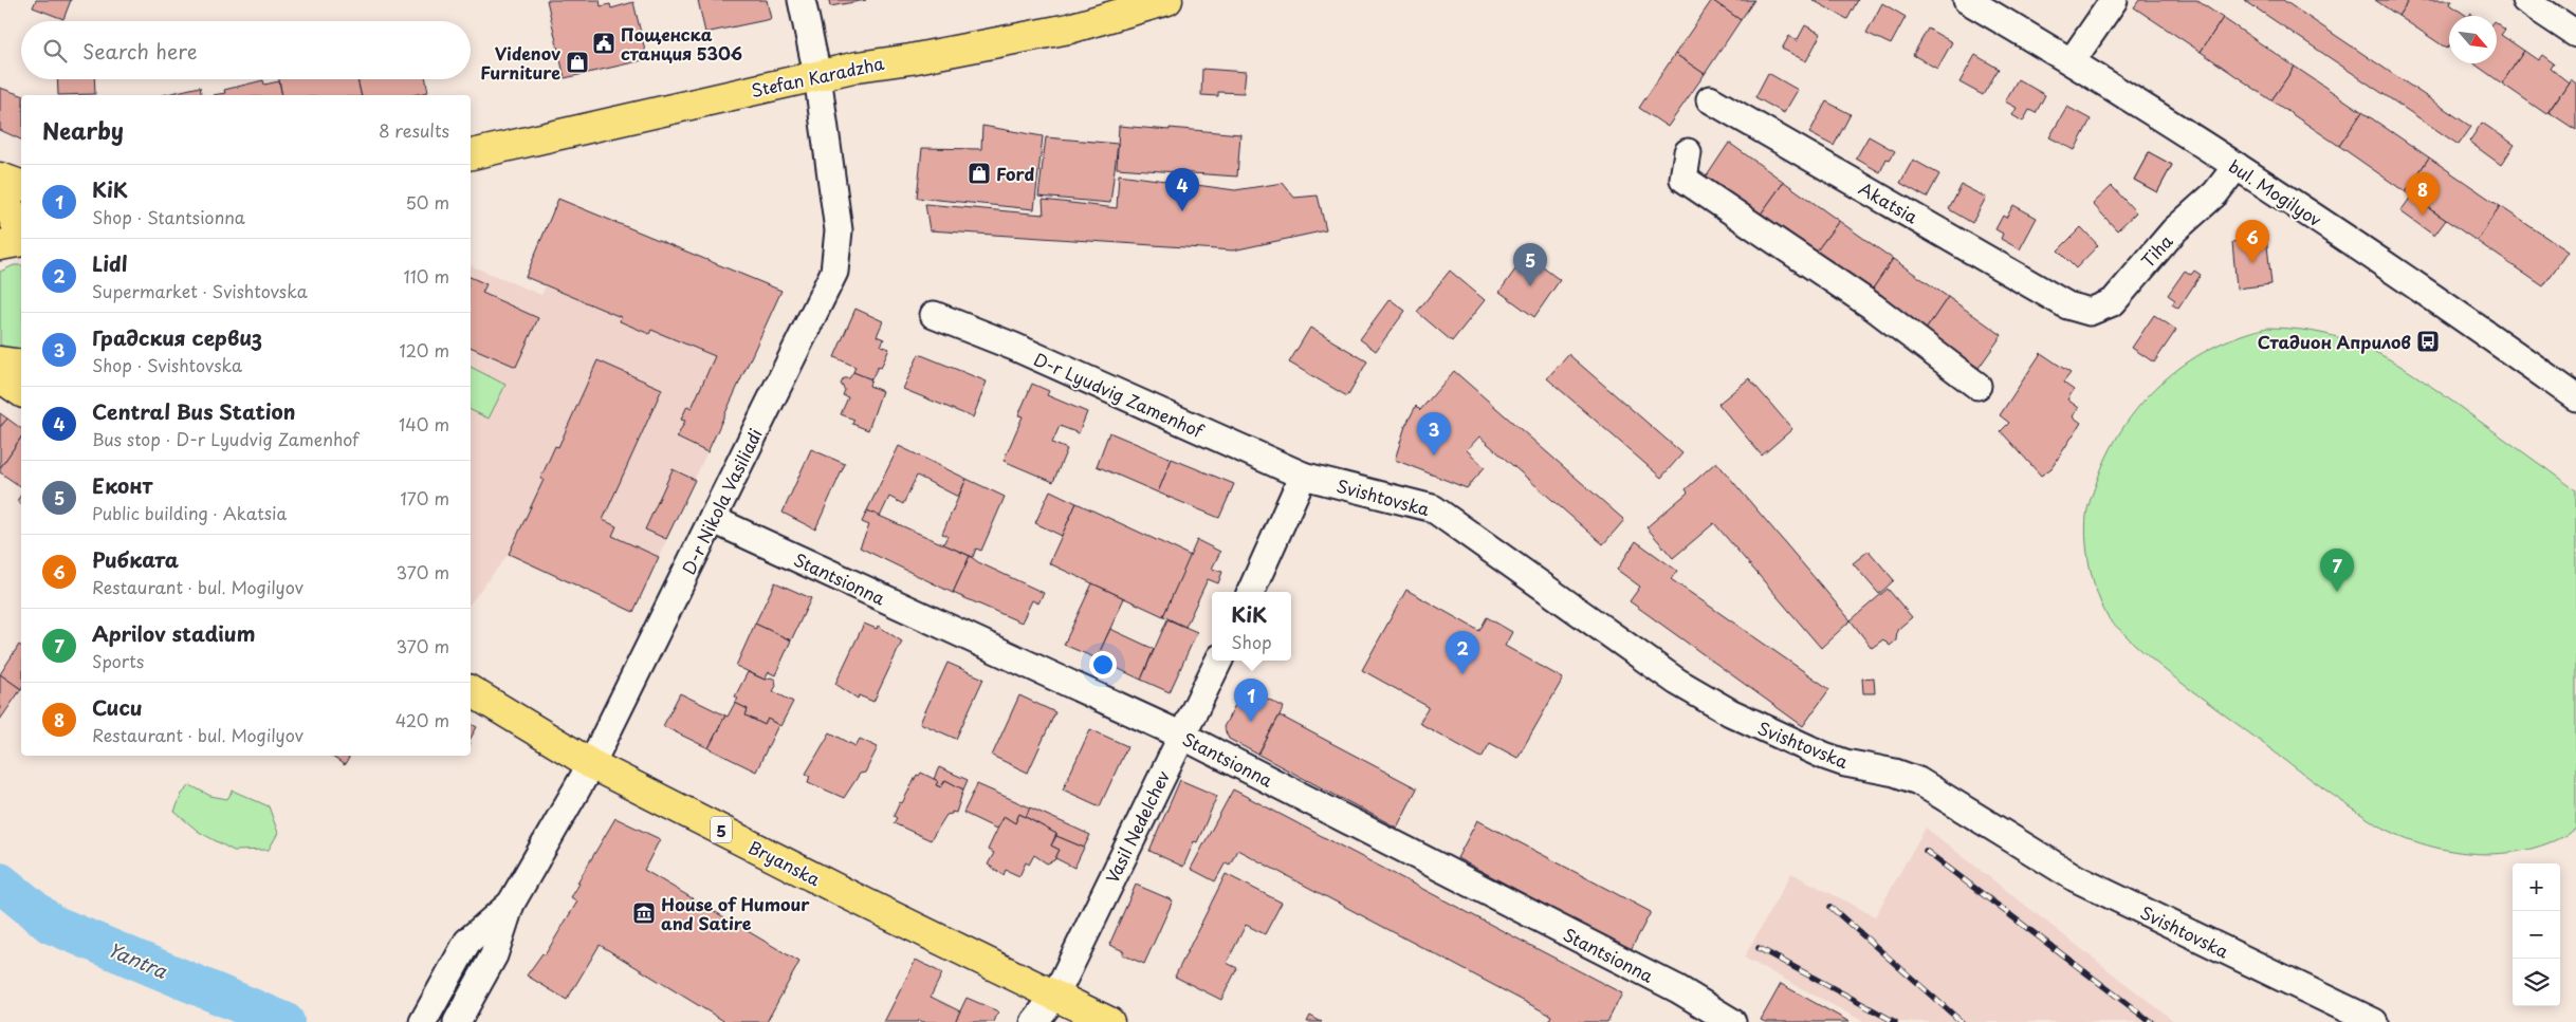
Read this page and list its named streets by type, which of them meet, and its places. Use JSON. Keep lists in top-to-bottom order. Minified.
{"streets":{"main road":["Stefan Karadzha","5","Bryanska"],"street":["bul. Mogilyov","Akatsia","Tiha","D-r Lyudvig Zamenhof","Svishtovska","D-r Nikola Vasiliadi","Stantsionna","Vasil Nedelchev"]},"crossings":[["Stefan Karadzha","D-r Nikola Vasiliadi"],["bul. Mogilyov","Tiha"],["Akatsia","Tiha"],["D-r Lyudvig Zamenhof","Svishtovska"],["D-r Nikola Vasiliadi","Stantsionna"],["D-r Nikola Vasiliadi","Bryanska"],["Stantsionna","Vasil Nedelchev"],["Vasil Nedelchev","Bryanska"]],"water":["Yantra"],"places":{"public building":["Пощенска станция 5306"],"shop":["Videnov Furniture","Ford"],"bus stop":["Стадион Априлов"],"museum":["House of Humour and Satire"]},"north":"bottom right","page":{"search":"Search here","heading":["Nearby","8 results"],"list":[{"mark":"1","name":"KiK","note":"Shop · Stantsionna","value":"50 m"},{"mark":"2","name":"Lidl","note":"Supermarket · Svishtovska","value":"110 m"},{"mark":"3","name":"Градския сервиз","note":"Shop · Svishtovska","value":"120 m"},{"mark":"4","name":"Central Bus Station","note":"Bus stop · D-r Lyudvig Zamenhof","value":"140 m"},{"mark":"5","name":"Еконт","note":"Public building · Akatsia","value":"170 m"},{"mark":"6","name":"Рибката","note":"Restaurant · bul. Mogilyov","value":"370 m"},{"mark":"7","name":"Aprilov stadium","note":"Sports","value":"370 m"},{"mark":"8","name":"Сиси","note":"Restaurant · bul. Mogilyov","value":"420 m"}],"pins":["4","8","6","5","3","7","2","1"],"popup":["KiK","Shop"],"map_buttons":["+","−"]}}
